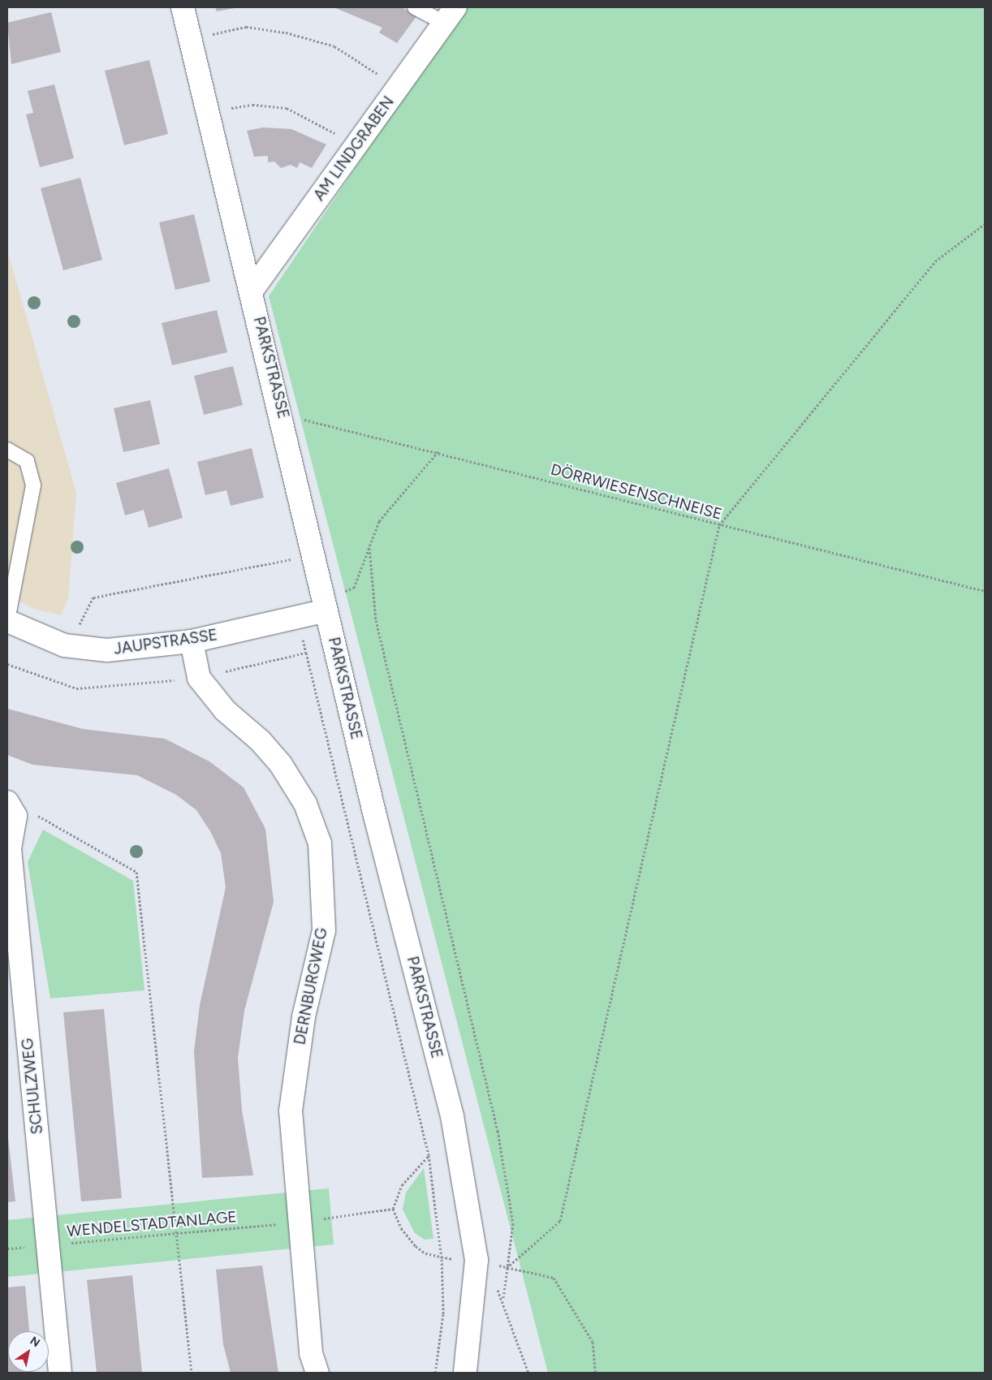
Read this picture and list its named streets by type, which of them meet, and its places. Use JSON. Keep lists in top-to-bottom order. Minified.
{"streets":{"street":["AM LINDGRABEN","PARKSTRASSE","JAUPSTRASSE","DERNBURGWEG","SCHULZWEG"],"path":["DÖRRWIESENSCHNEISE","WENDELSTADTANLAGE"]},"crossings":[["AM LINDGRABEN","PARKSTRASSE"],["PARKSTRASSE","DÖRRWIESENSCHNEISE"],["PARKSTRASSE","JAUPSTRASSE"],["JAUPSTRASSE","DERNBURGWEG"],["DERNBURGWEG","WENDELSTADTANLAGE"],["SCHULZWEG","WENDELSTADTANLAGE"]],"north":"top right"}
